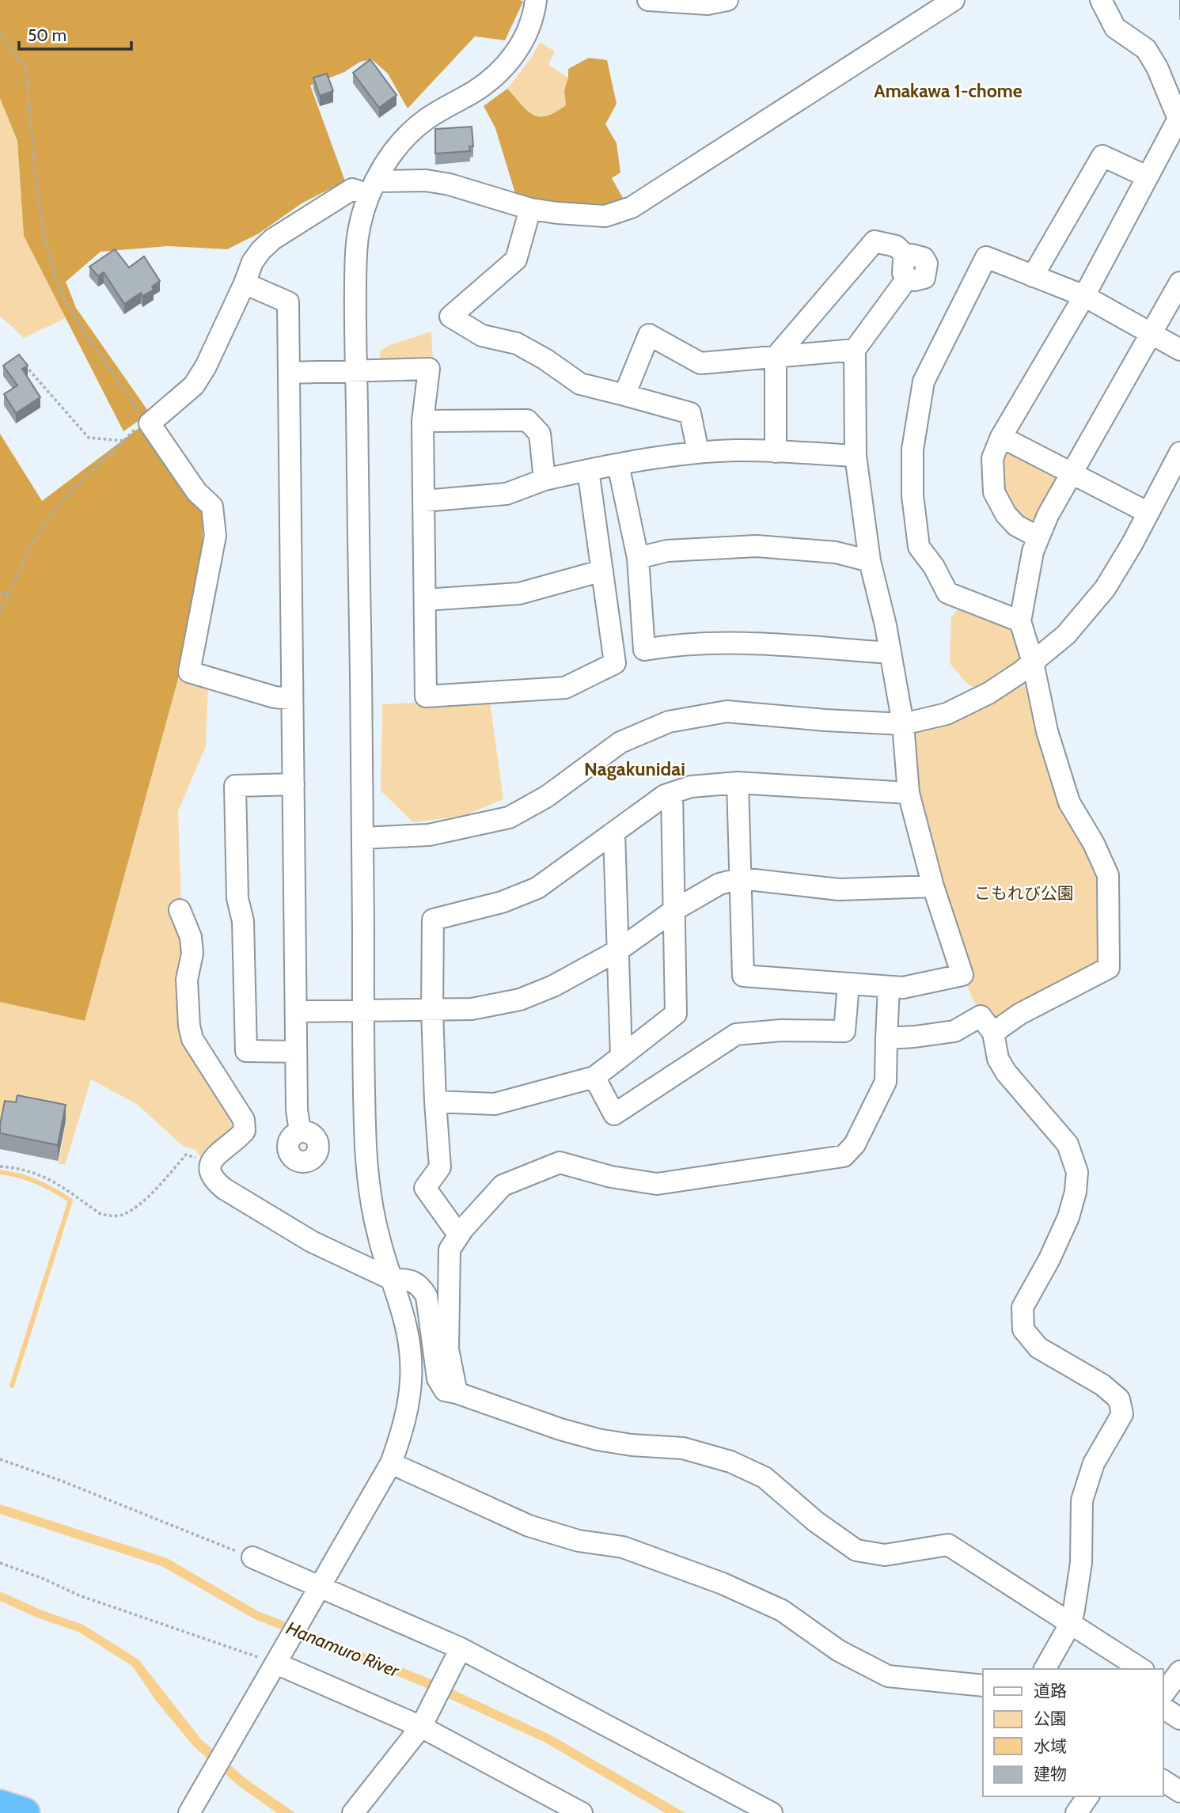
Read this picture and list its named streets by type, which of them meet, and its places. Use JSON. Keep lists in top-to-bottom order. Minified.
{"districts":["Amakawa 1-chome","Nagakunidai"],"water":["Hanamuro River"],"parks":["こもれび公園"],"legend":["道路","公園","水域","建物"],"scale_bar":"50 m"}
